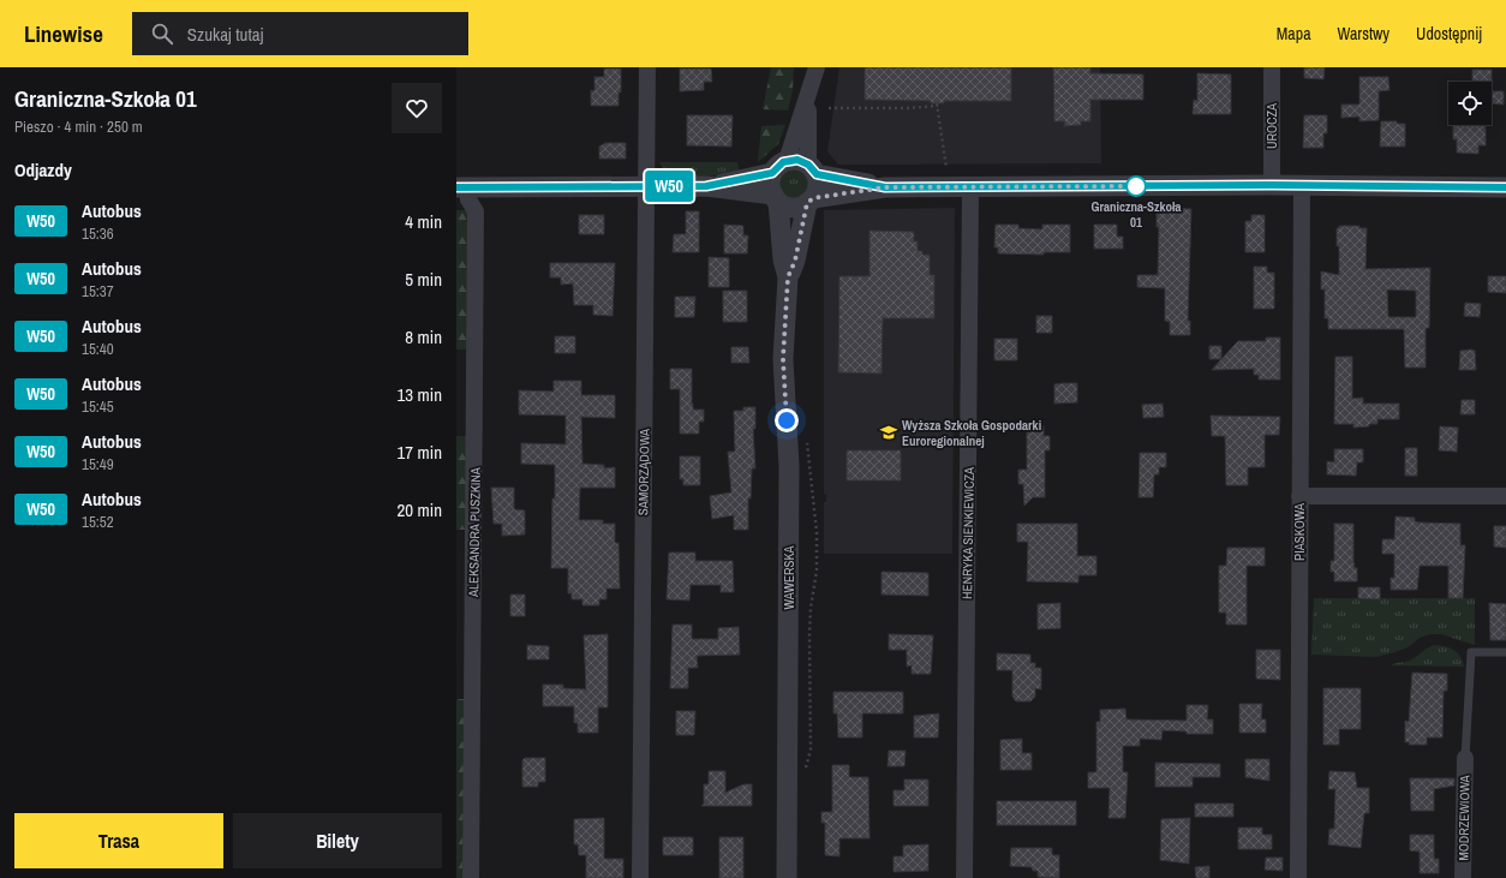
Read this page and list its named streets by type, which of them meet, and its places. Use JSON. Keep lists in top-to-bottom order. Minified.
{"streets":{"street":["UROCZA","SAMORZĄDOWA","ALEKSANDRA PUSZKINA","PIASKOWA","HENRYKA SIENKIEWICZA","WAWERSKA","MODRZEWIOWA"]},"places":{"other":["Graniczna-Szkoła 01"],"school or university":["Wyższa Szkoła Gospodarki Euroregionalnej"]},"lines":["bus line W50"],"page":{"header":"Linewise","search":"Szukaj tutaj","nav":["Mapa","Warstwy","Udostępnij"],"heading":[["Graniczna-Szkoła 01","Pieszo · 4 min · 250 m"],"Odjazdy"],"on_map":"W50","list":[{"mark":"W50","name":"Autobus","note":"15:36","value":"4 min"},{"mark":"W50","name":"Autobus","note":"15:37","value":"5 min"},{"mark":"W50","name":"Autobus","note":"15:40","value":"8 min"},{"mark":"W50","name":"Autobus","note":"15:45","value":"13 min"},{"mark":"W50","name":"Autobus","note":"15:49","value":"17 min"},{"mark":"W50","name":"Autobus","note":"15:52","value":"20 min"}],"buttons":["Trasa","Bilety"]}}
